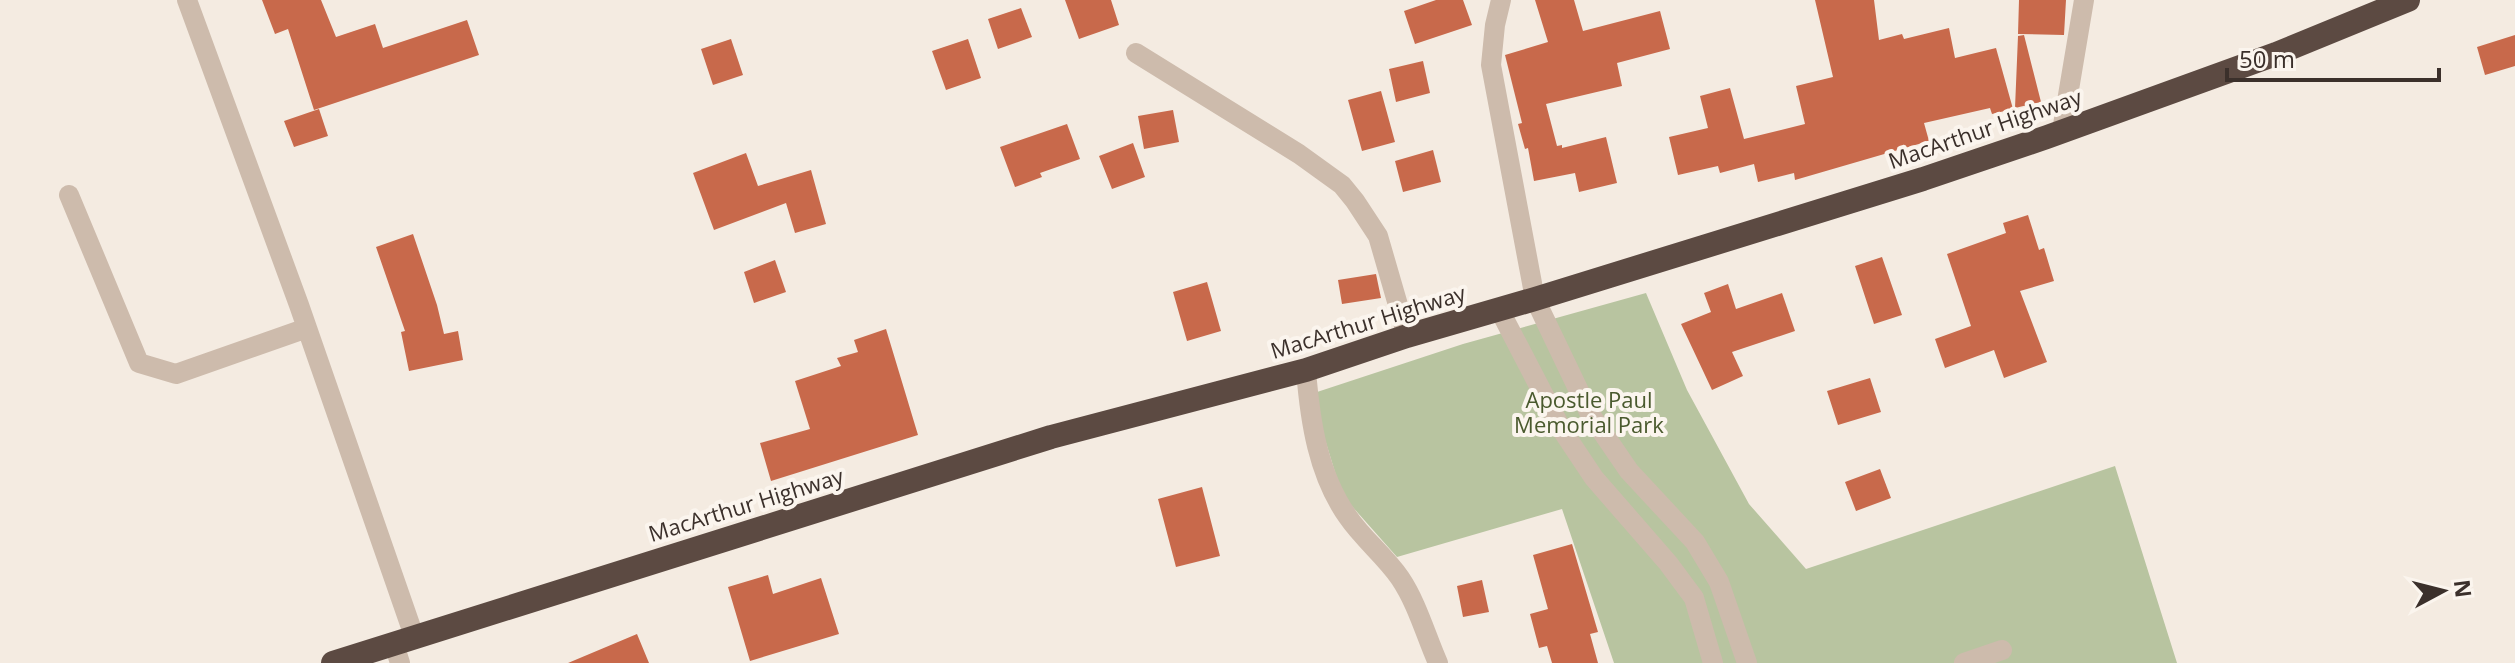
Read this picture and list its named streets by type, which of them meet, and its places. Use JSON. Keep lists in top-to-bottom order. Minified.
{"streets":{"highway":["MacArthur Highway"]},"parks":["Apostle Paul Memorial Park"],"scale_bar":"50 m","north":"right"}
